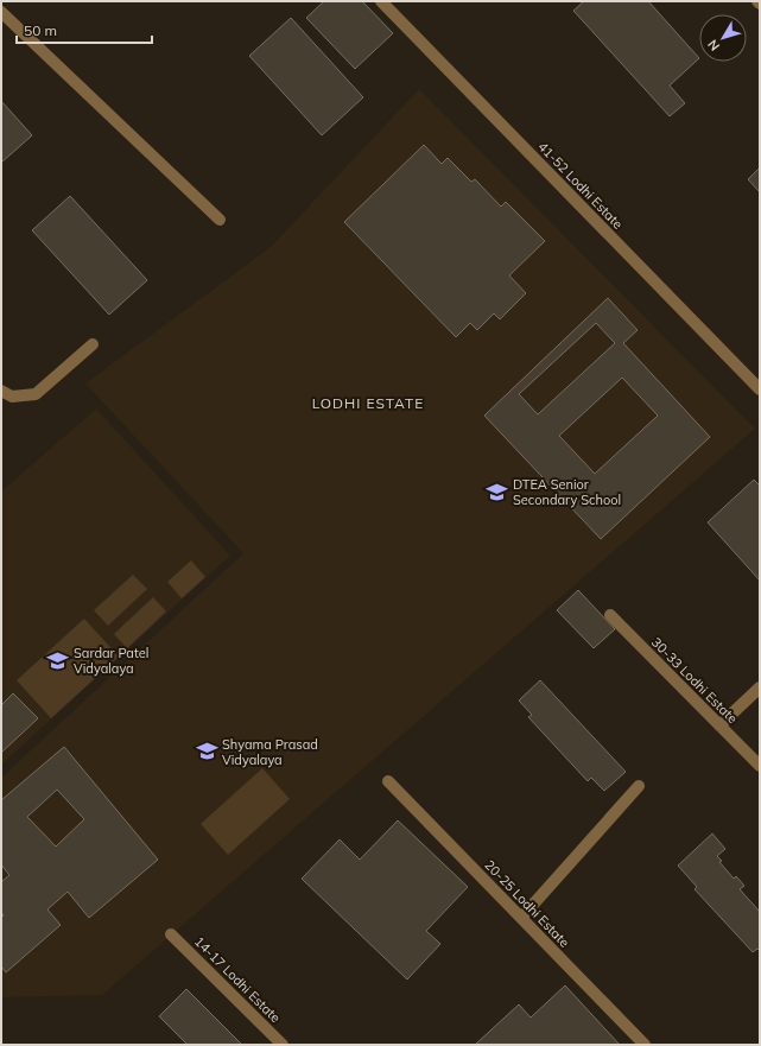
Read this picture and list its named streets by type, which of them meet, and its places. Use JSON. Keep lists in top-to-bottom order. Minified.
{"streets":{"street":["41-52 Lodhi Estate","30-33 Lodhi Estate","20-25 Lodhi Estate","14-17 Lodhi Estate"]},"districts":["LODHI ESTATE"],"places":{"school or university":["DTEA Senior Secondary School","Sardar Patel Vidyalaya","Shyama Prasad Vidyalaya"]},"scale_bar":"50 m","north":"bottom left"}
